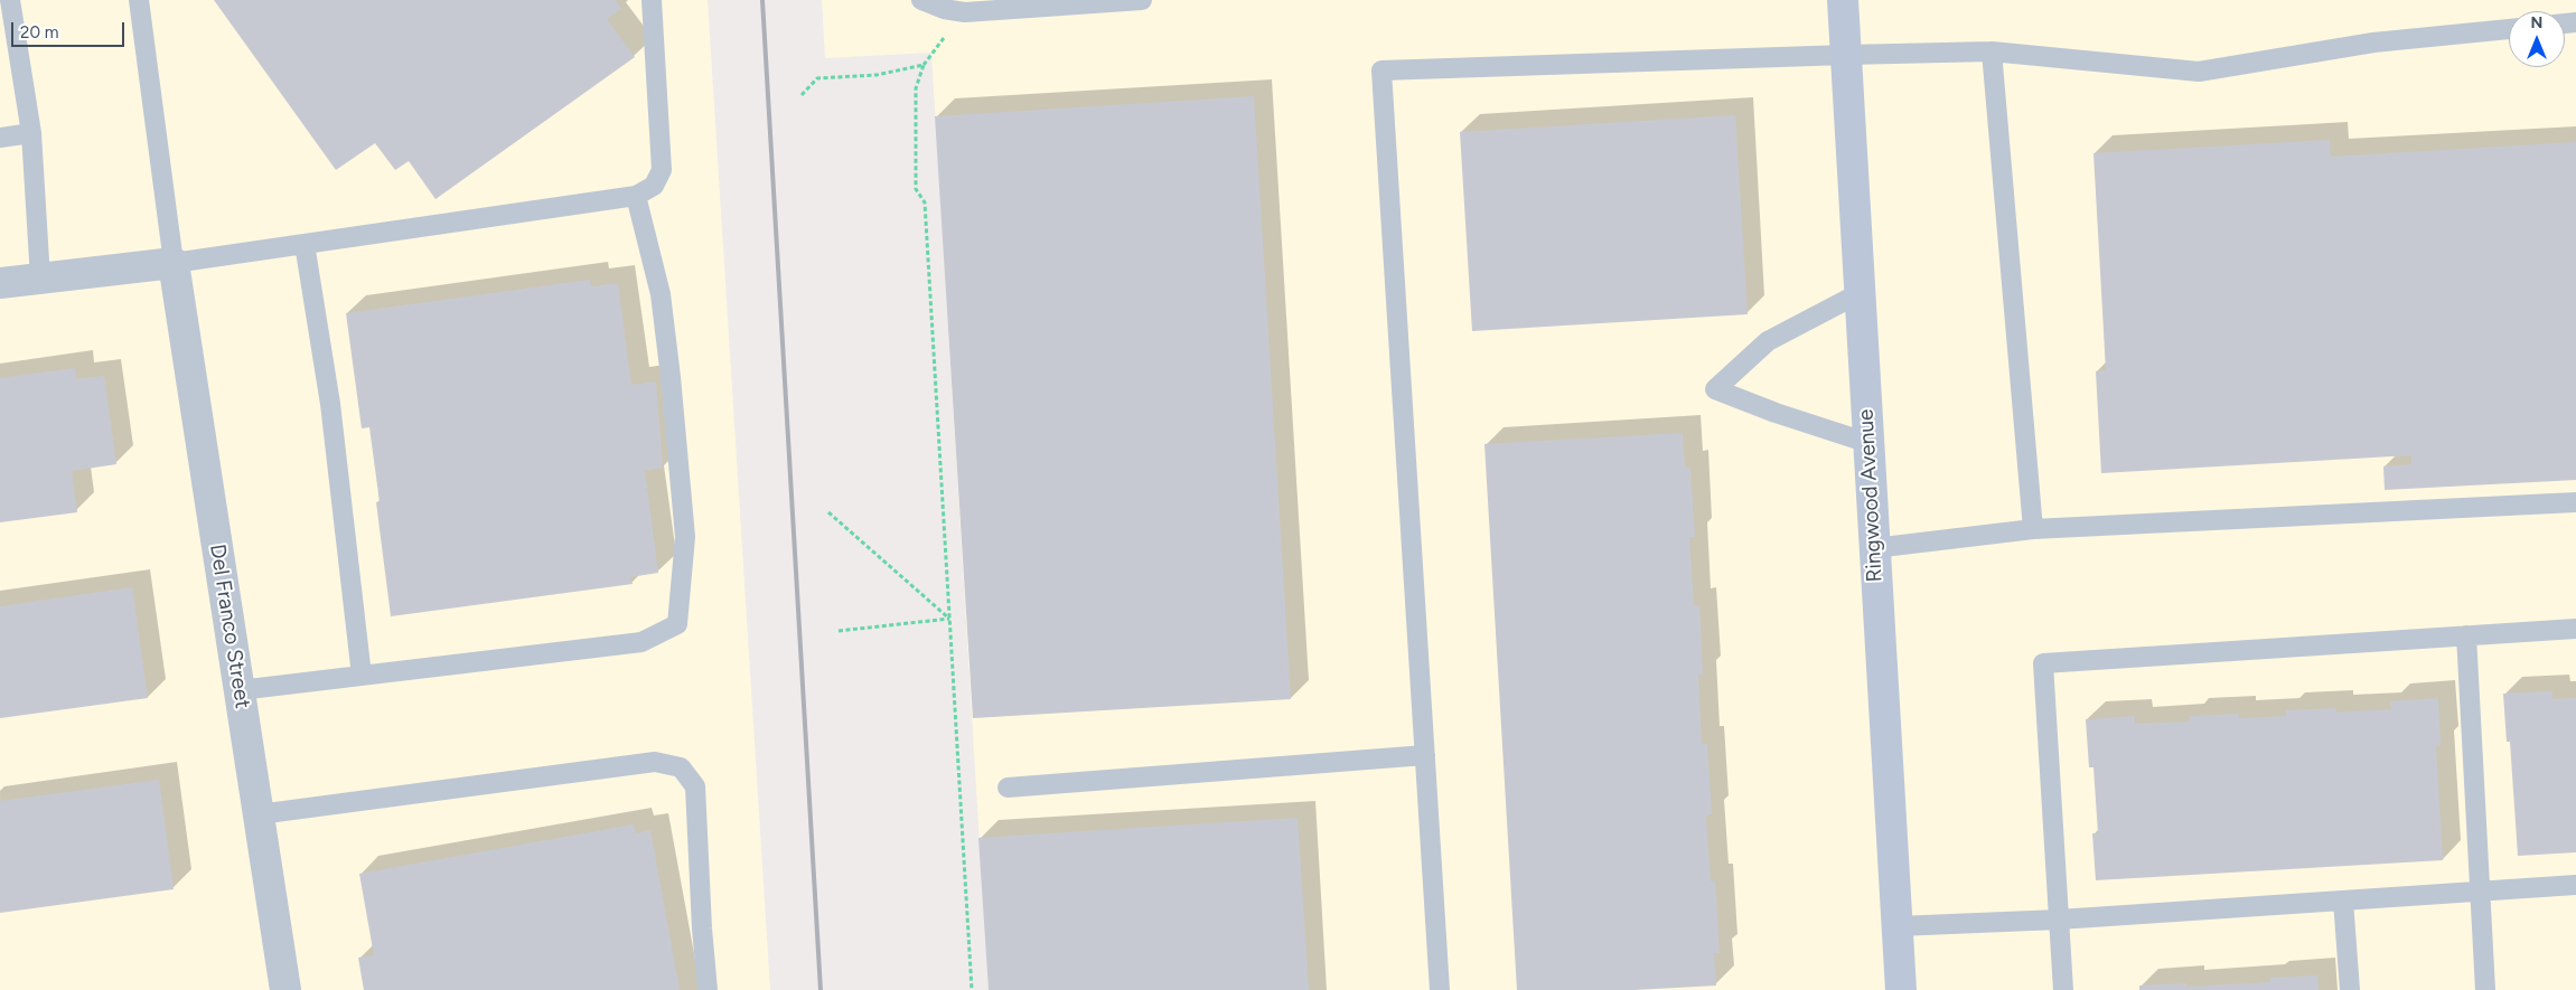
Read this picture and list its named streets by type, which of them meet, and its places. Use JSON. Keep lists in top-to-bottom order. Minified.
{"streets":{"street":["Ringwood Avenue","Del Franco Street"]},"scale_bar":"20 m","north":"top"}
